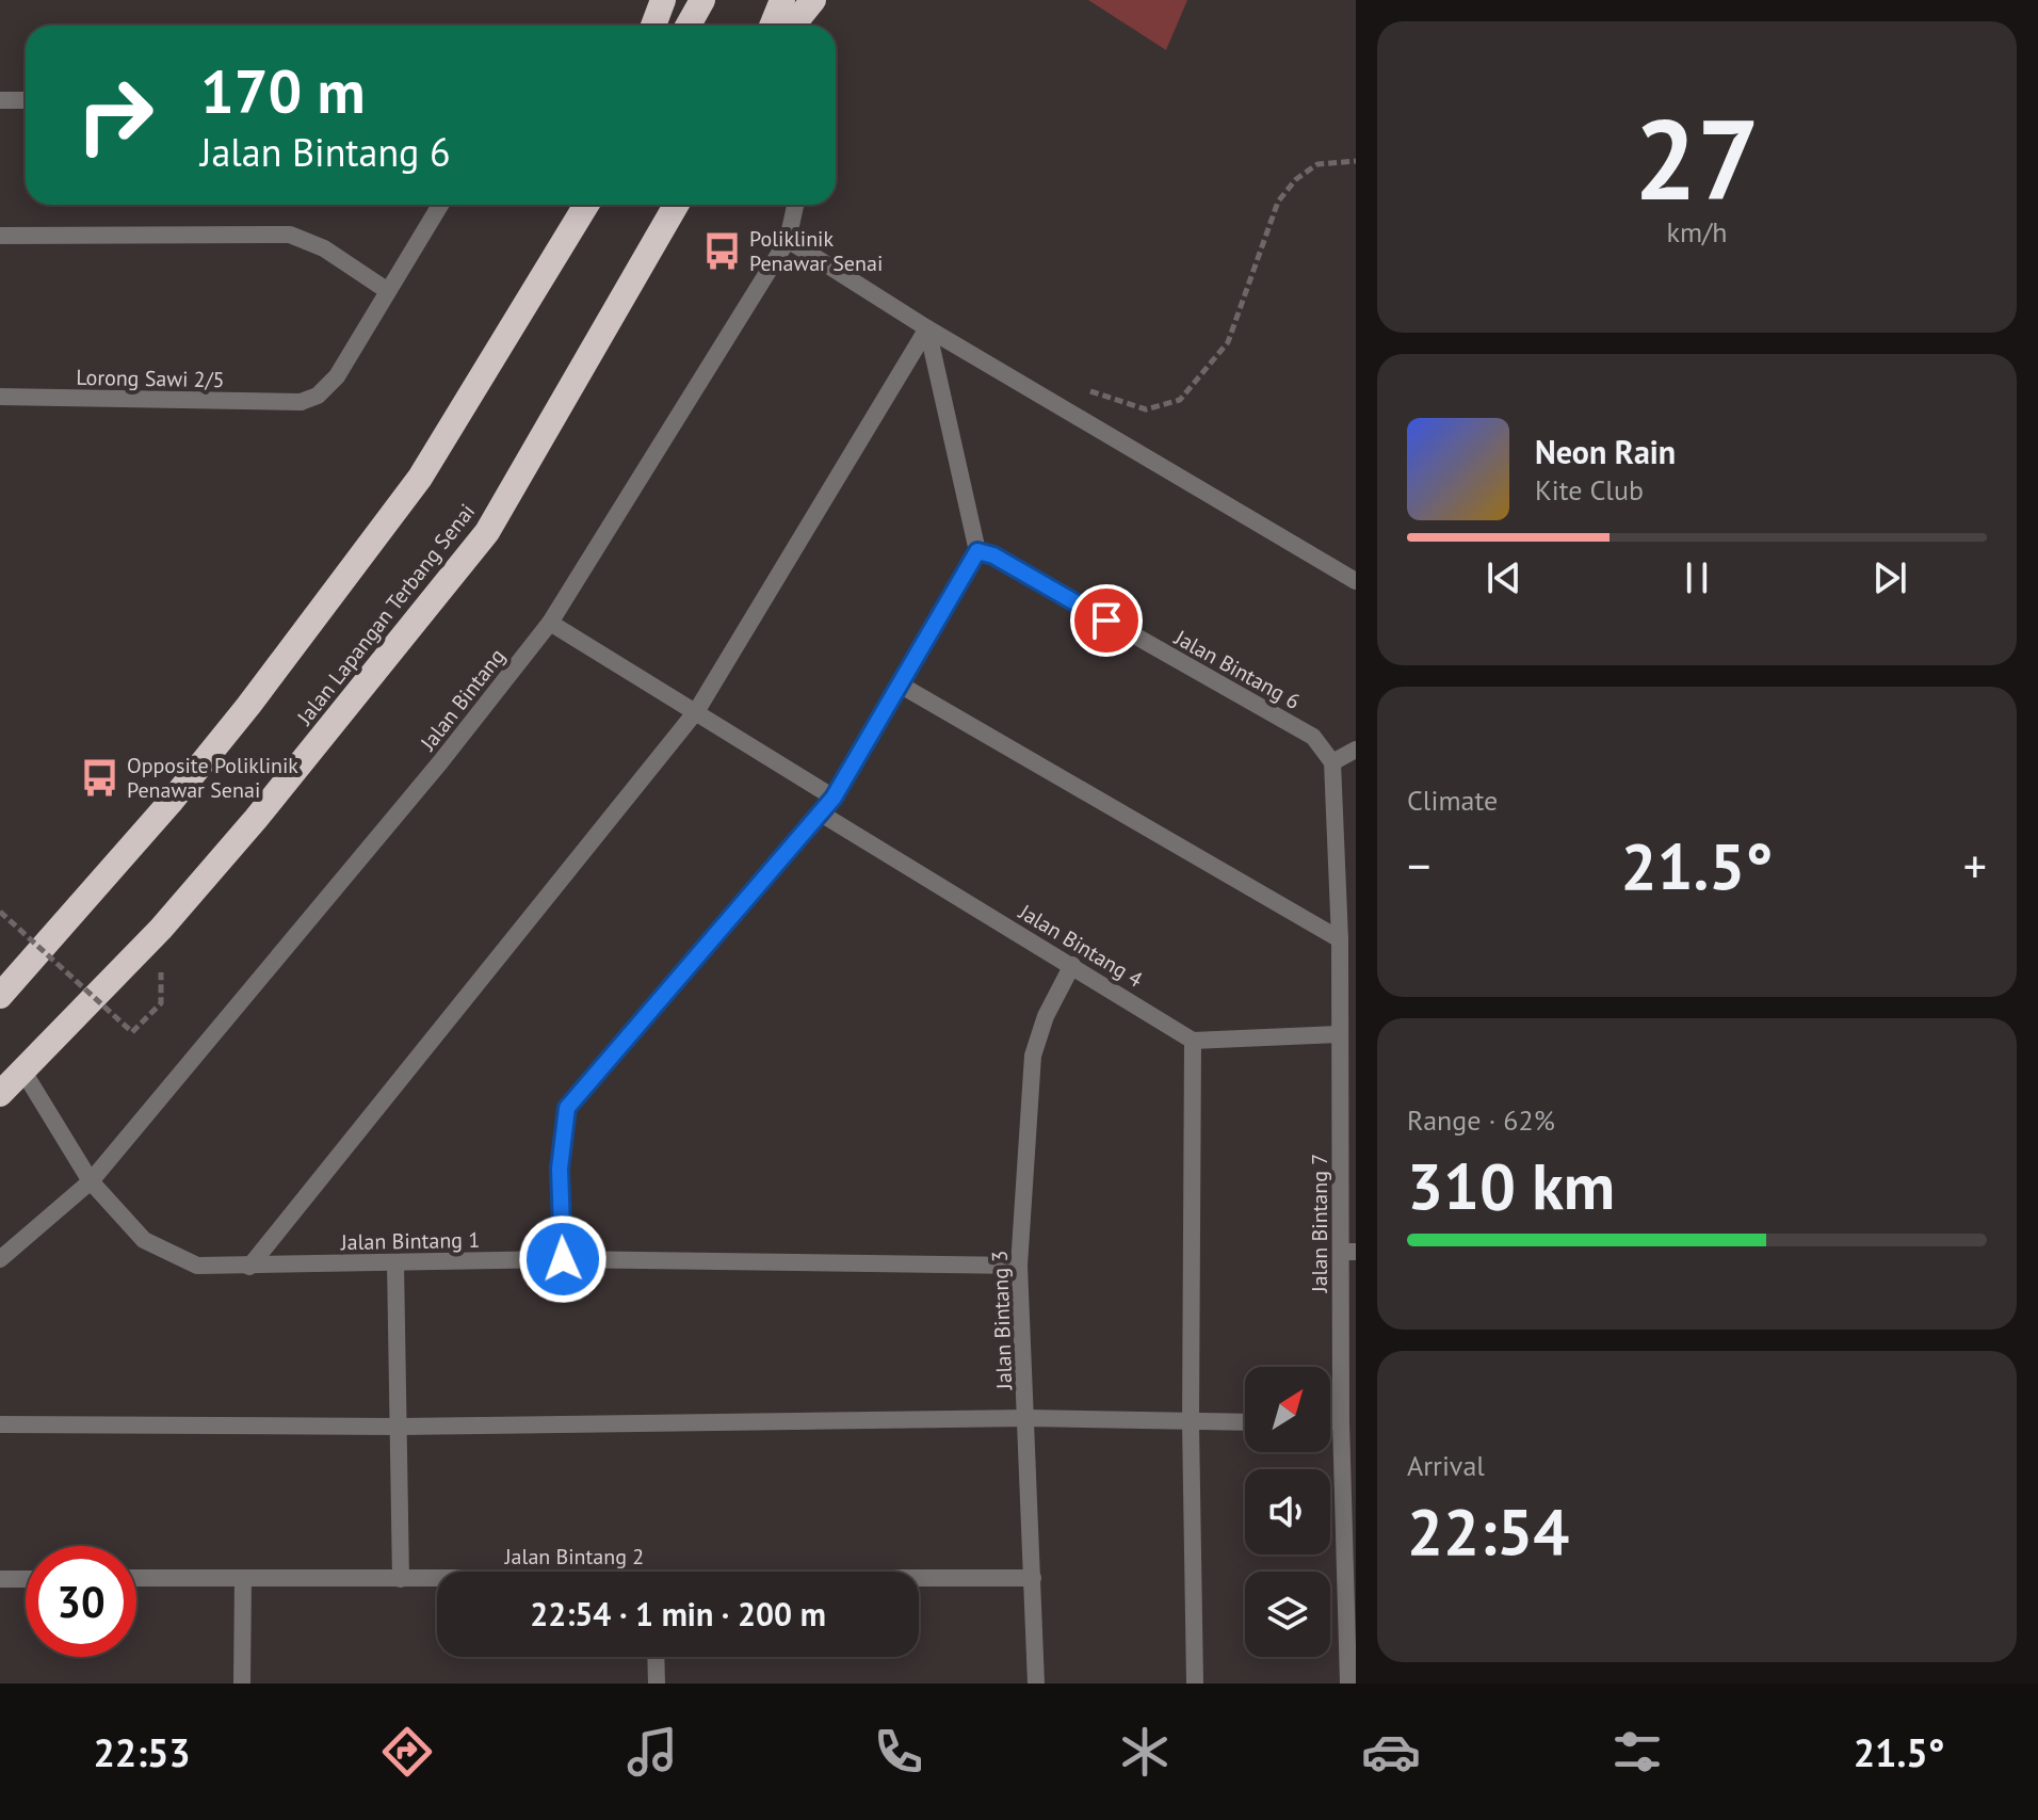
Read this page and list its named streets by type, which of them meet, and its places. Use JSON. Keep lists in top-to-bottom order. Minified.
{"streets":{"highway":["Jalan Lapangan Terbang Senai"],"street":["Lorong Sawi 2/5","Jalan Bintang 6","Jalan Bintang","Jalan Bintang 4","Jalan Bintang 7","Jalan Bintang 1","Jalan Bintang 3","Jalan Bintang 2"]},"crossings":[["Jalan Lapangan Terbang Senai","Jalan Bintang 1"],["Jalan Bintang 6","Jalan Bintang 7"],["Jalan Bintang","Jalan Bintang 1"],["Jalan Bintang 4","Jalan Bintang 3"],["Jalan Bintang 1","Jalan Bintang 3"],["Jalan Bintang 3","Jalan Bintang 2"]],"places":{"bus stop":["Poliklinik Penawar Senai","Opposite Poliklinik Penawar Senai"]},"north":"top right","page":{"tile":[["27","km/h"],"Climate",["Range · 62%","310 km"],["Arrival","22:54"]],"turn":["170 m","Jalan Bintang 6"],"song":["Neon Rain","Kite Club"],"heat":["−","21.5°","+"],"limit":"30","trip":"22:54 · 1 min · 200 m","tabs":["22:53","21.5°"]}}
